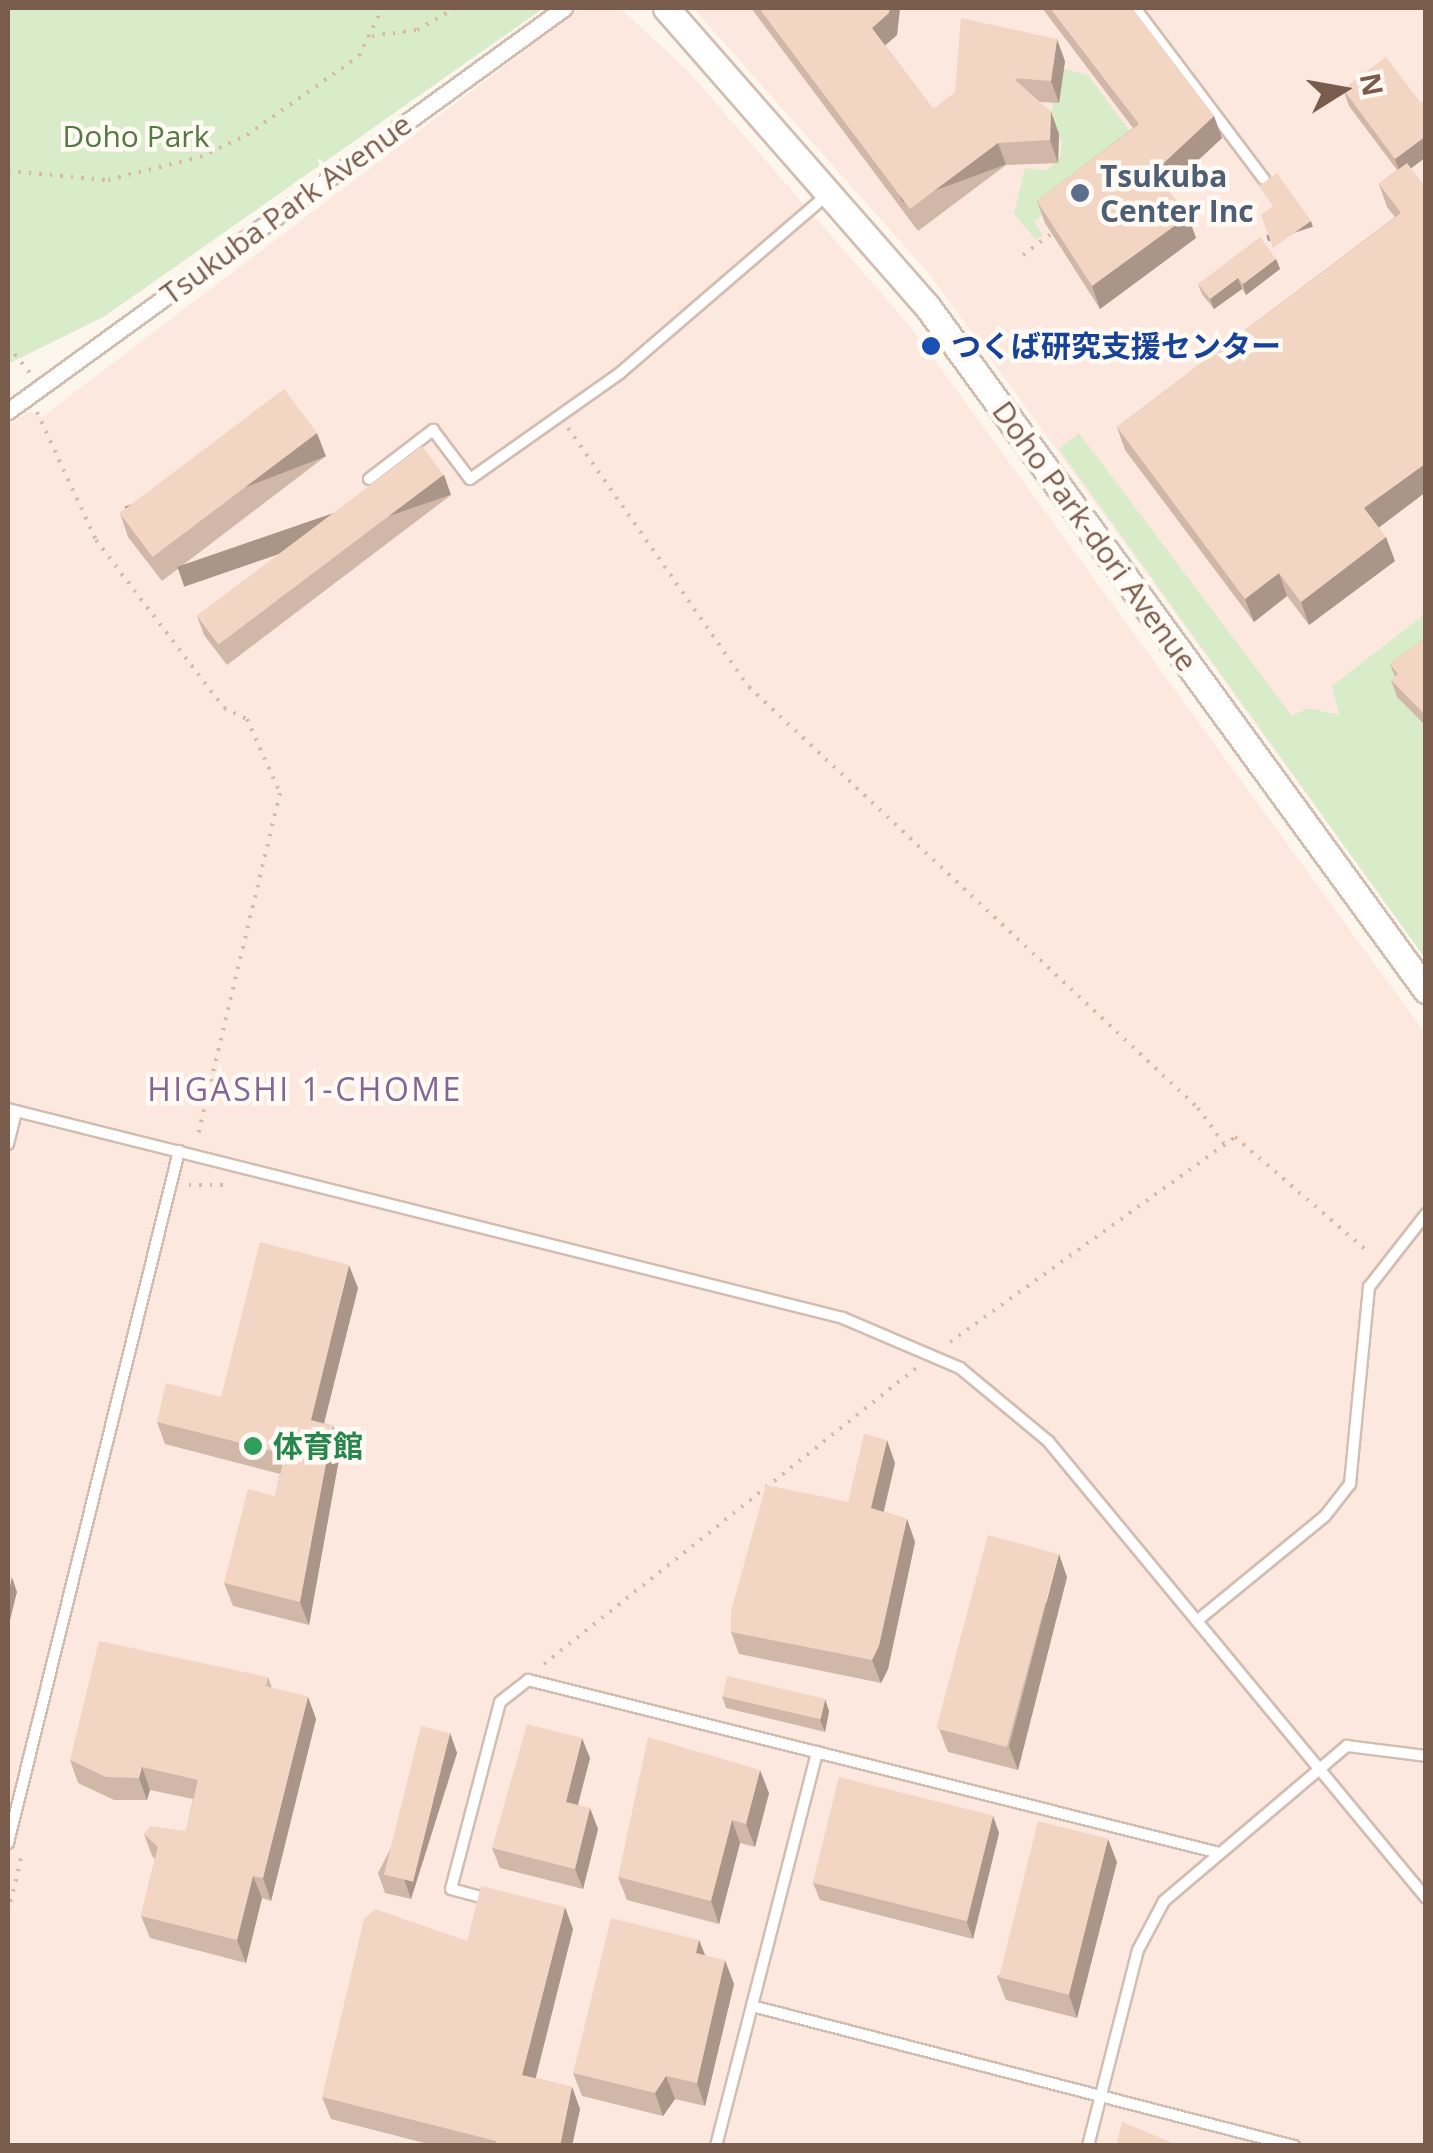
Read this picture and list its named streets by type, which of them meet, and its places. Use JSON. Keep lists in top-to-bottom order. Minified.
{"streets":{"street":["Tsukuba Park Avenue","Doho Park-dori Avenue"]},"districts":["HIGASHI 1-CHOME"],"parks":["Doho Park"],"places":["Tsukuba Center Inc","つくば研究支援センター","体育館"],"north":"right"}
